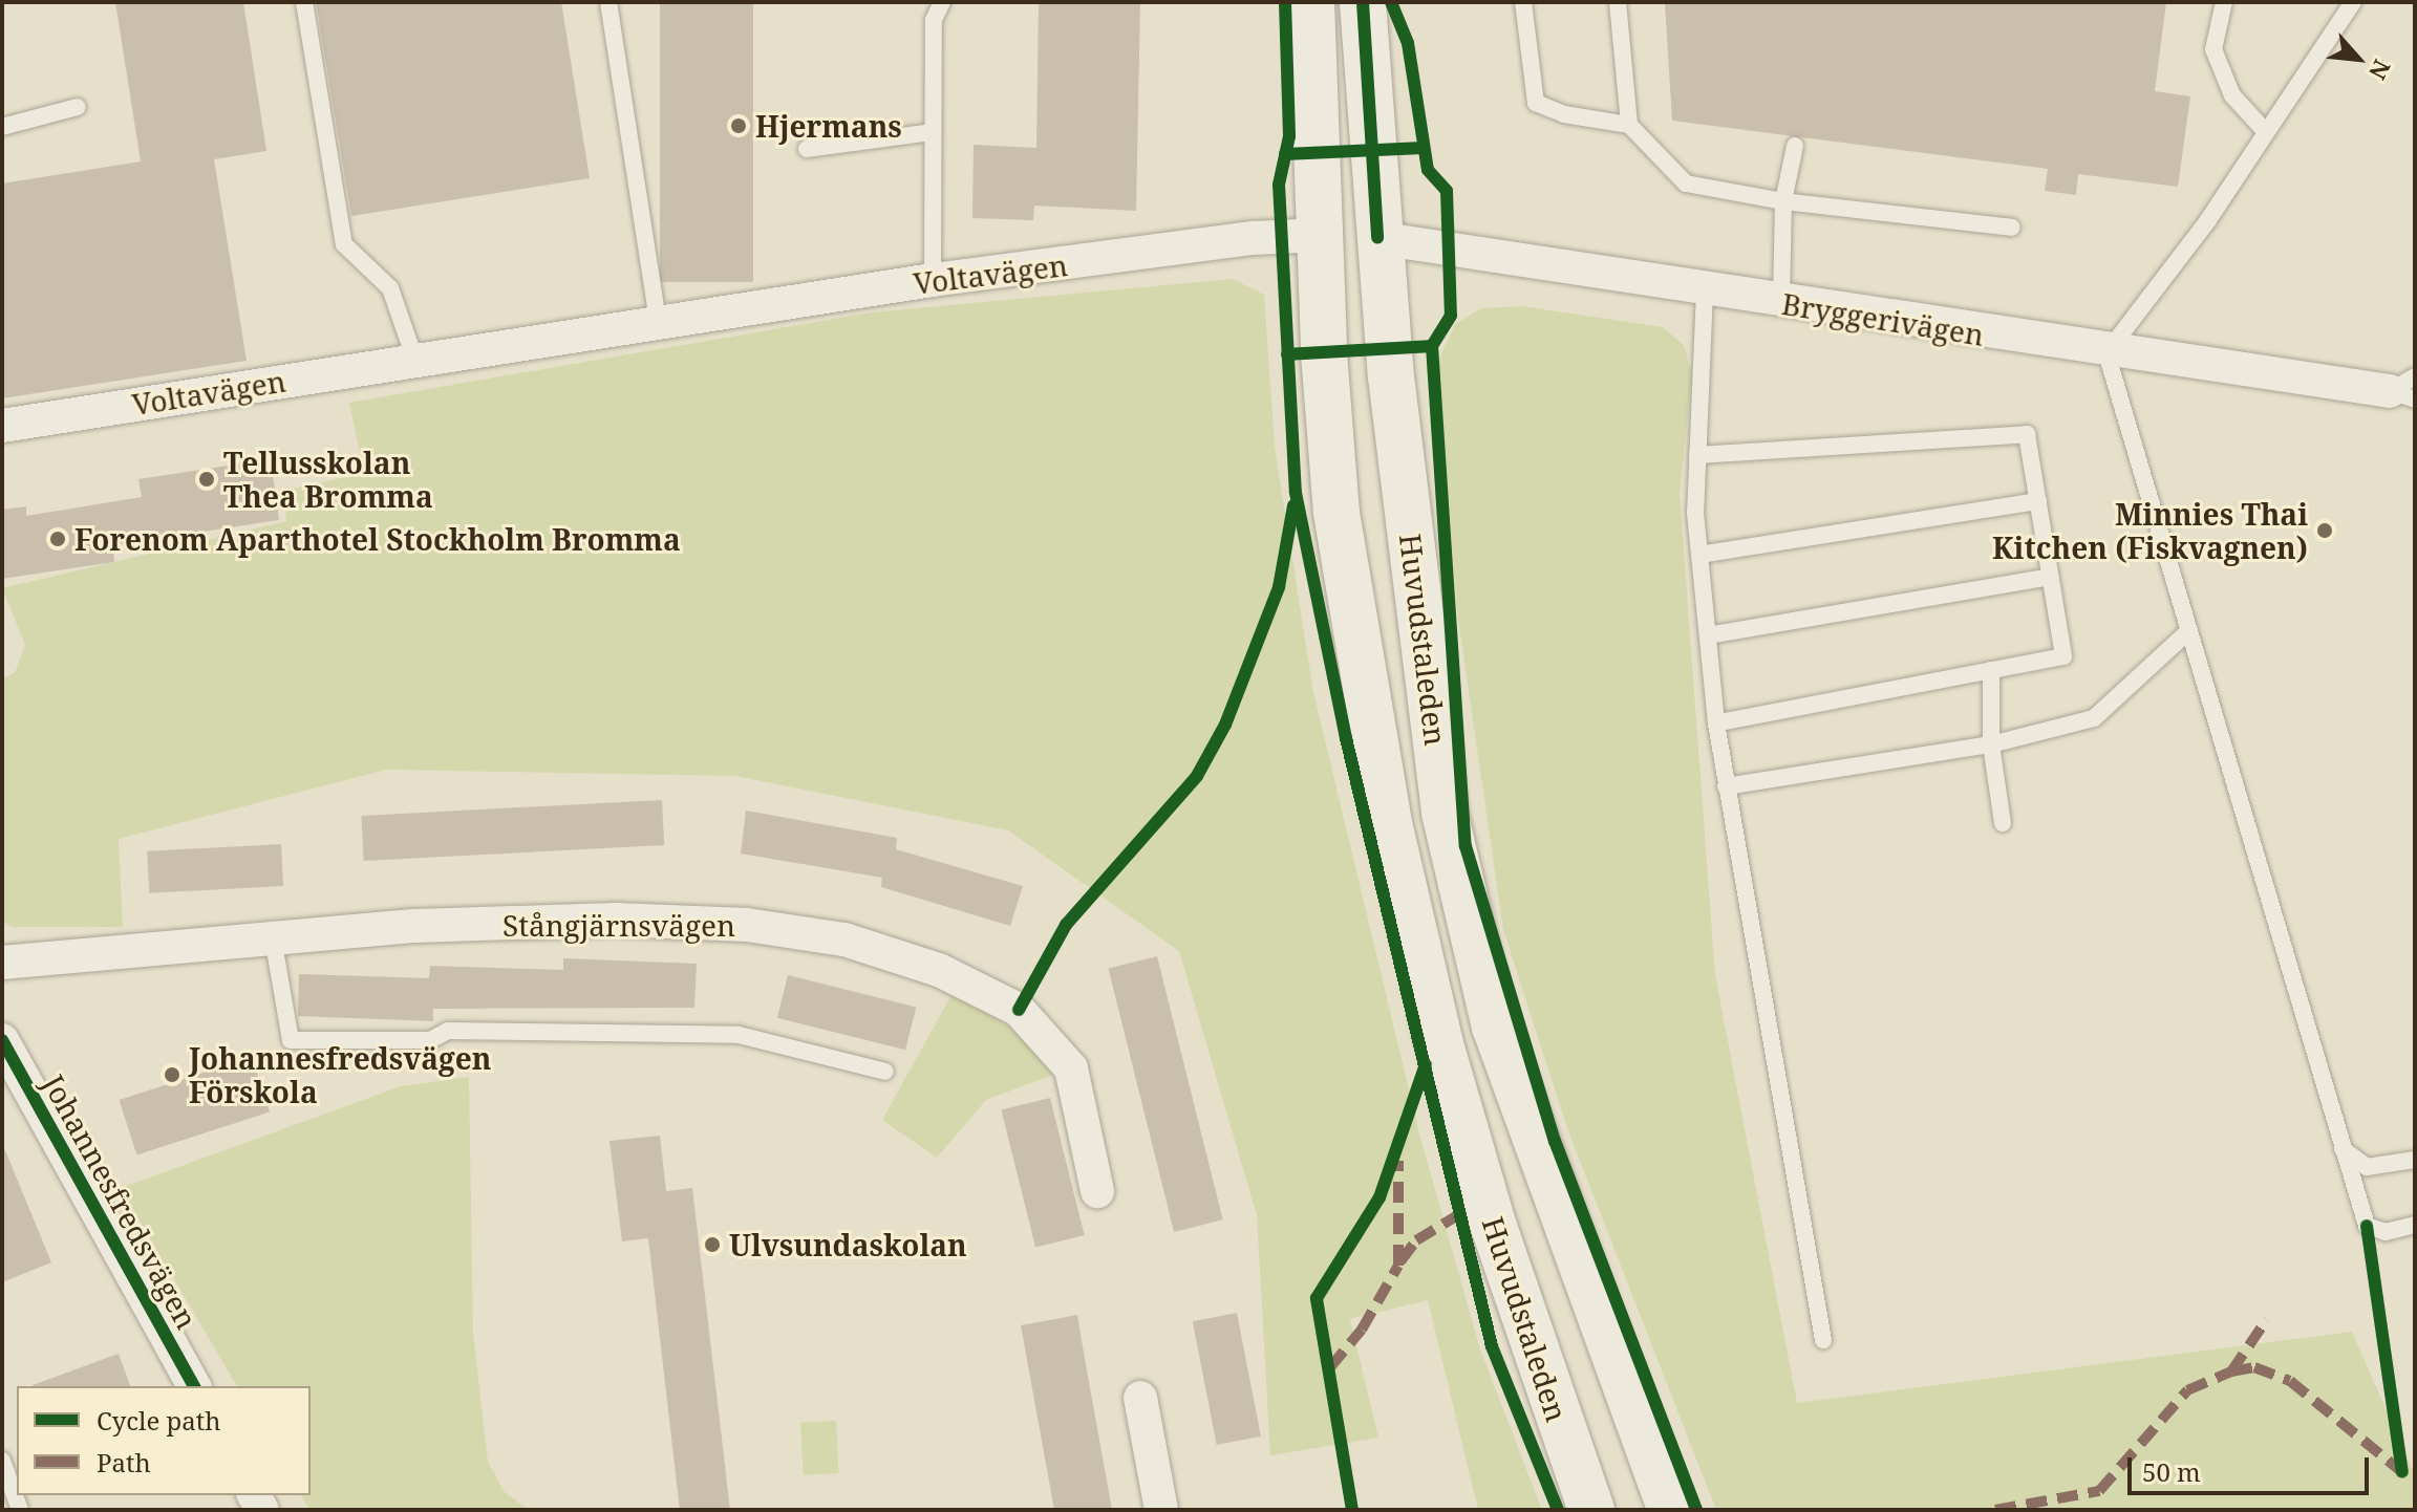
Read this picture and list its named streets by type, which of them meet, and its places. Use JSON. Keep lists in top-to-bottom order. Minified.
{"streets":{"main road":["Huvudstaleden"],"street":["Voltavägen","Bryggerivägen","Stångjärnsvägen","Johannesfredsvägen"]},"crossings":[["Voltavägen","Huvudstaleden"],["Bryggerivägen","Huvudstaleden"]],"places":["Hjermans","Tellusskolan Thea Bromma","Minnies Thai Kitchen (Fiskvagnen)","Forenom Aparthotel Stockholm Bromma","Johannesfredsvägen Förskola","Ulvsundaskolan"],"legend":["Cycle path","Path"],"scale_bar":"50 m","north":"bottom right"}
